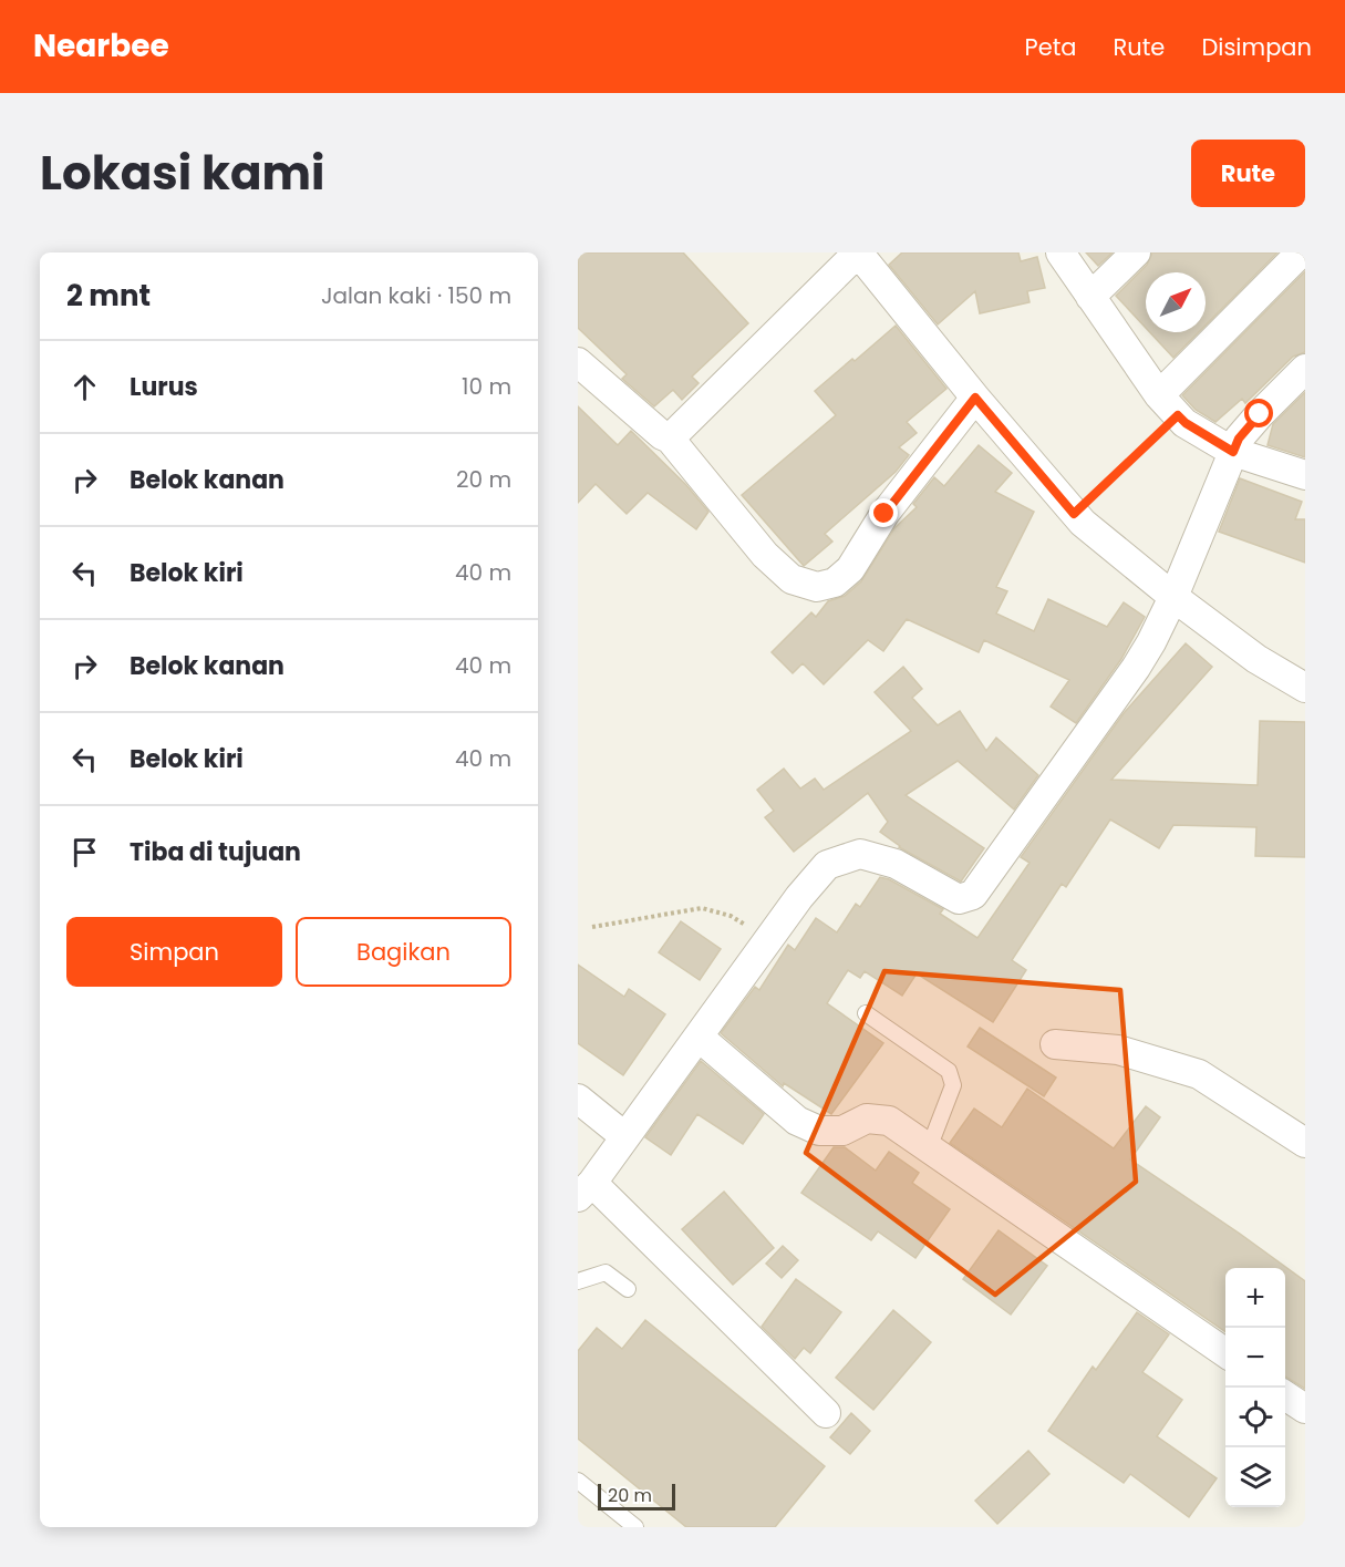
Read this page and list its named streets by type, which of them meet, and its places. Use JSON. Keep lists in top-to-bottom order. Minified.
{"scale_bar":"20 m","north":"top right","page":{"header":"Nearbee","nav":["Peta","Rute","Disimpan"],"title":"Lokasi kami","buttons":["Rute",["Simpan","Bagikan"]],"heading":["2 mnt","Jalan kaki · 150 m"],"list":[["Lurus","10 m"],["Belok kanan","20 m"],["Belok kiri","40 m"],["Belok kanan","40 m"],["Belok kiri","40 m"],"Tiba di tujuan"],"map_buttons":["+","−"],"scale":"20 m"}}
